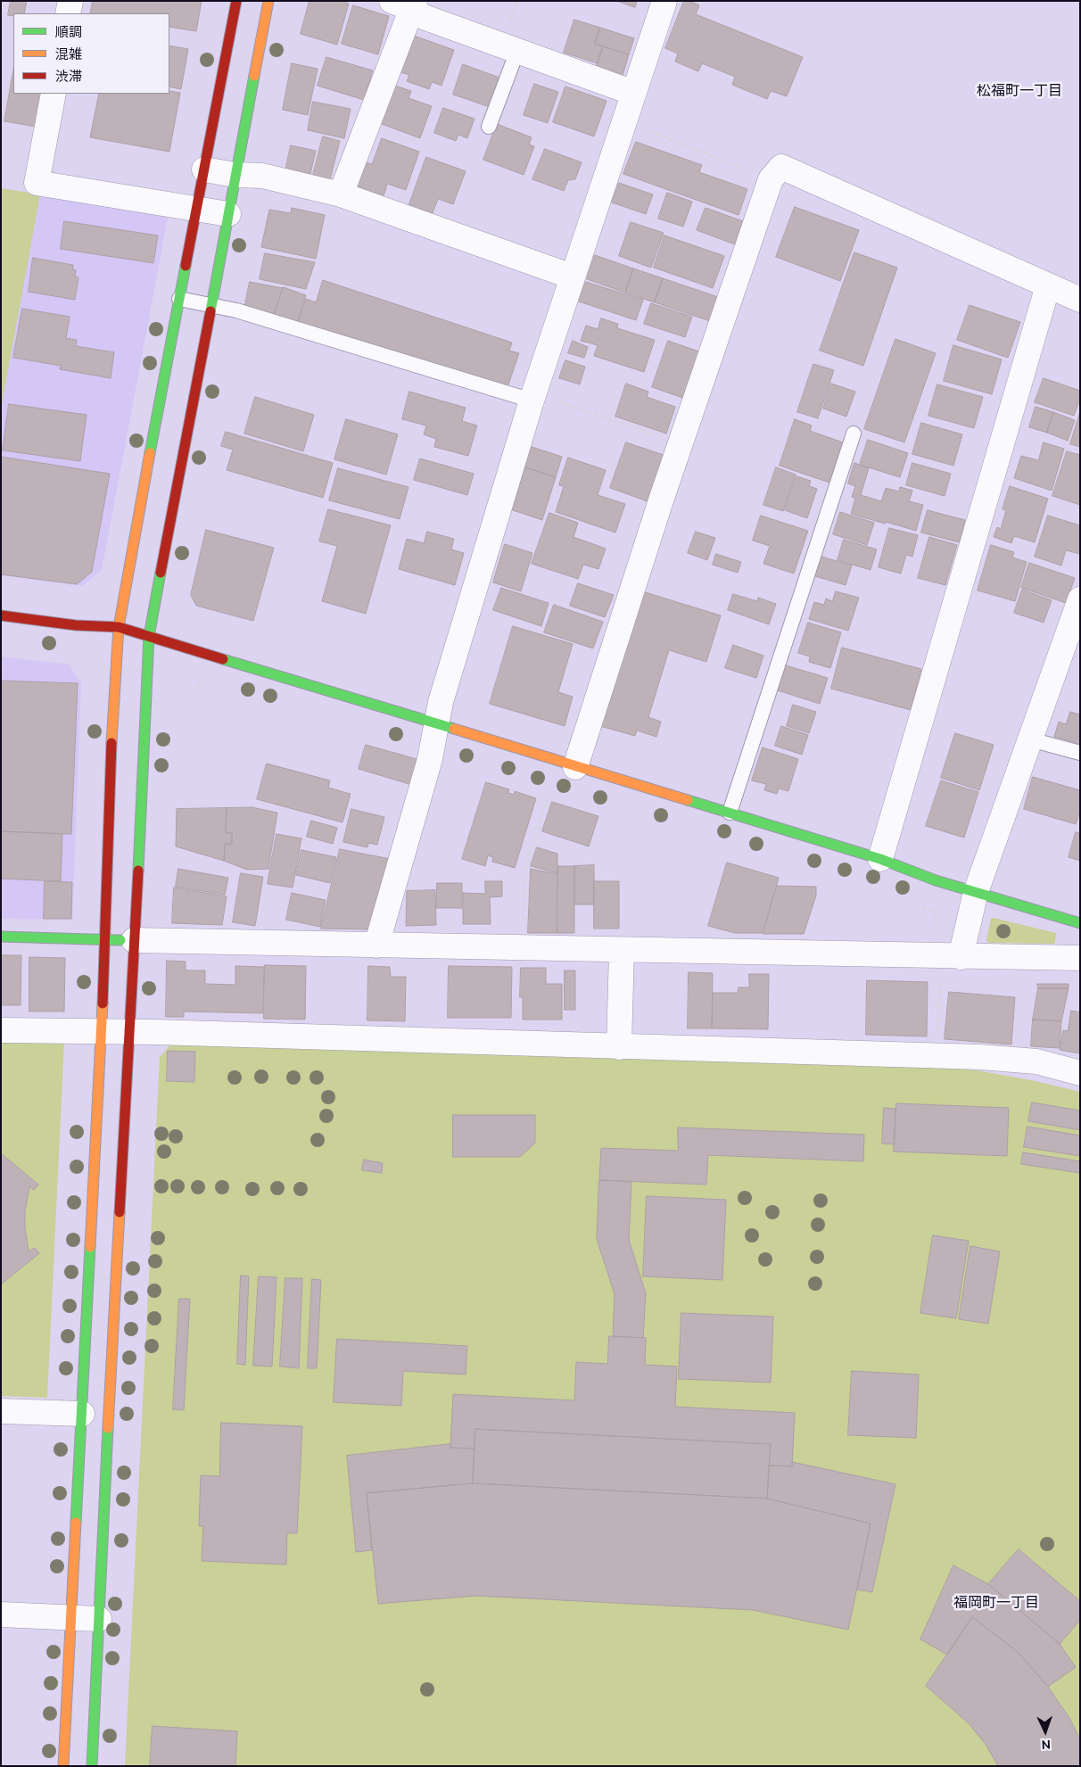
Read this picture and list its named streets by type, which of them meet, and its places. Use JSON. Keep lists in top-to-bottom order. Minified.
{"districts":["松福町一丁目","福岡町一丁目"],"legend":["順調","混雑","渋滞"],"north":"bottom"}
